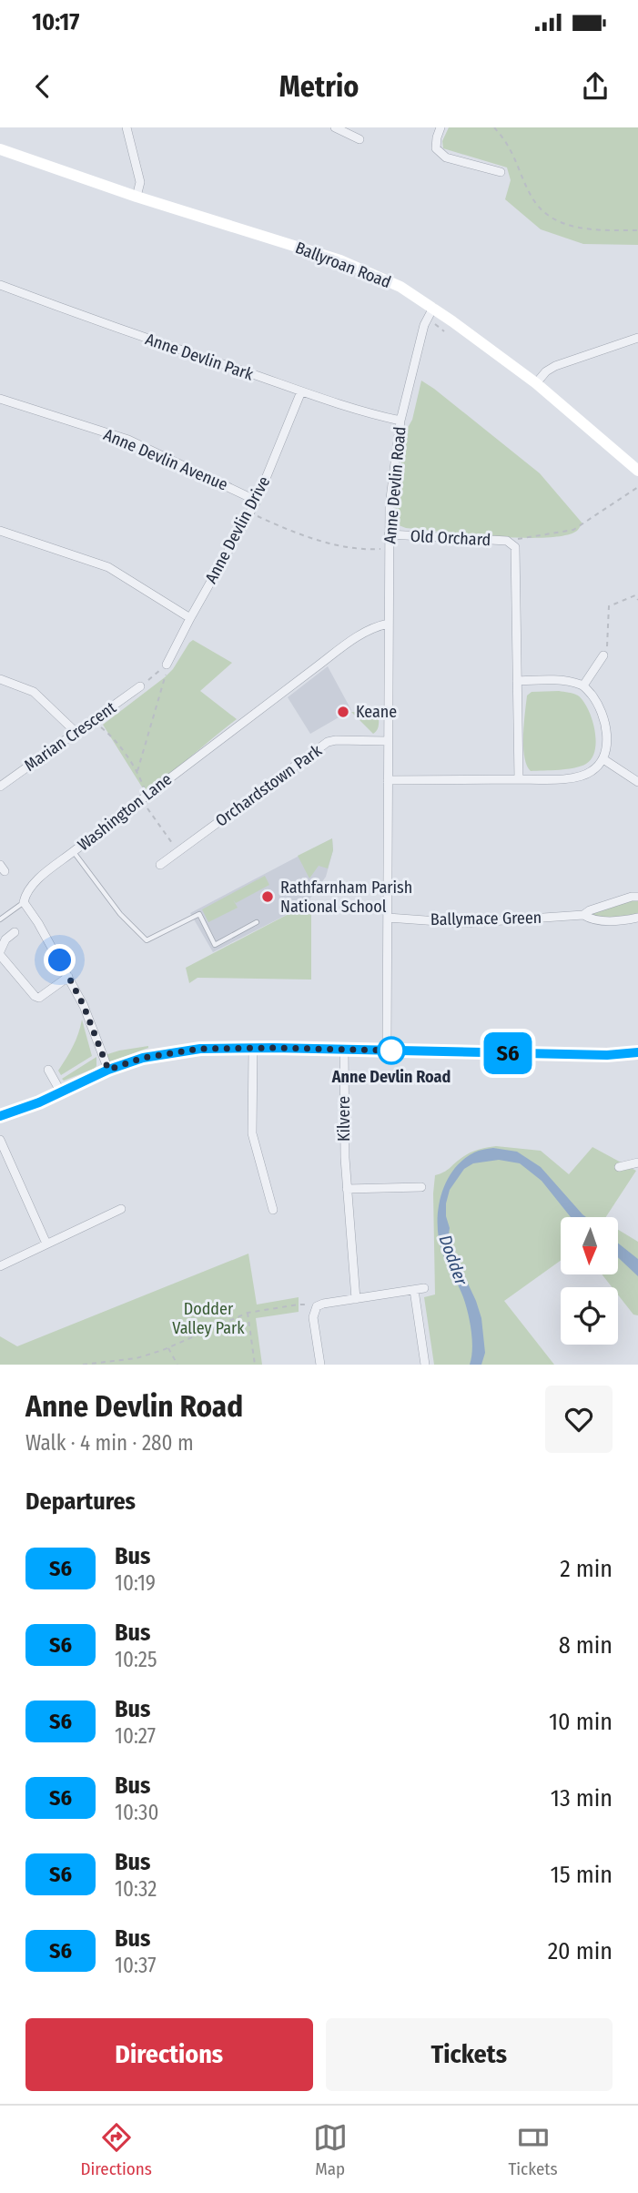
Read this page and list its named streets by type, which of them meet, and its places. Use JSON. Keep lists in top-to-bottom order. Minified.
{"streets":{"main road":["Ballyroan Road"],"street":["Anne Devlin Park","Anne Devlin Avenue","Anne Devlin Road","Anne Devlin Drive","Old Orchard","Marian Crescent","Orchardstown Park","Washington Lane","Ballymace Green","Kilvere"]},"crossings":[["Ballyroan Road","Anne Devlin Road"],["Anne Devlin Park","Anne Devlin Road"],["Anne Devlin Park","Anne Devlin Drive"],["Anne Devlin Avenue","Anne Devlin Drive"],["Anne Devlin Road","Old Orchard"],["Anne Devlin Road","Orchardstown Park"],["Anne Devlin Road","Washington Lane"],["Anne Devlin Road","Ballymace Green"]],"water":["Dodder"],"parks":["Dodder Valley Park"],"places":["Keane","Rathfarnham Parish National School","Anne Devlin Road"],"lines":["bus line S6"],"north":"bottom","page":{"status":"10:17","header":"Metrio","on_map":"S6","heading":[["Anne Devlin Road","Walk · 4 min · 280 m"],"Departures"],"list":[{"mark":"S6","name":"Bus","note":"10:19","value":"2 min"},{"mark":"S6","name":"Bus","note":"10:25","value":"8 min"},{"mark":"S6","name":"Bus","note":"10:27","value":"10 min"},{"mark":"S6","name":"Bus","note":"10:30","value":"13 min"},{"mark":"S6","name":"Bus","note":"10:32","value":"15 min"},{"mark":"S6","name":"Bus","note":"10:37","value":"20 min"}],"buttons":["Directions","Tickets"],"tabs":["Directions","Map","Tickets"]}}
